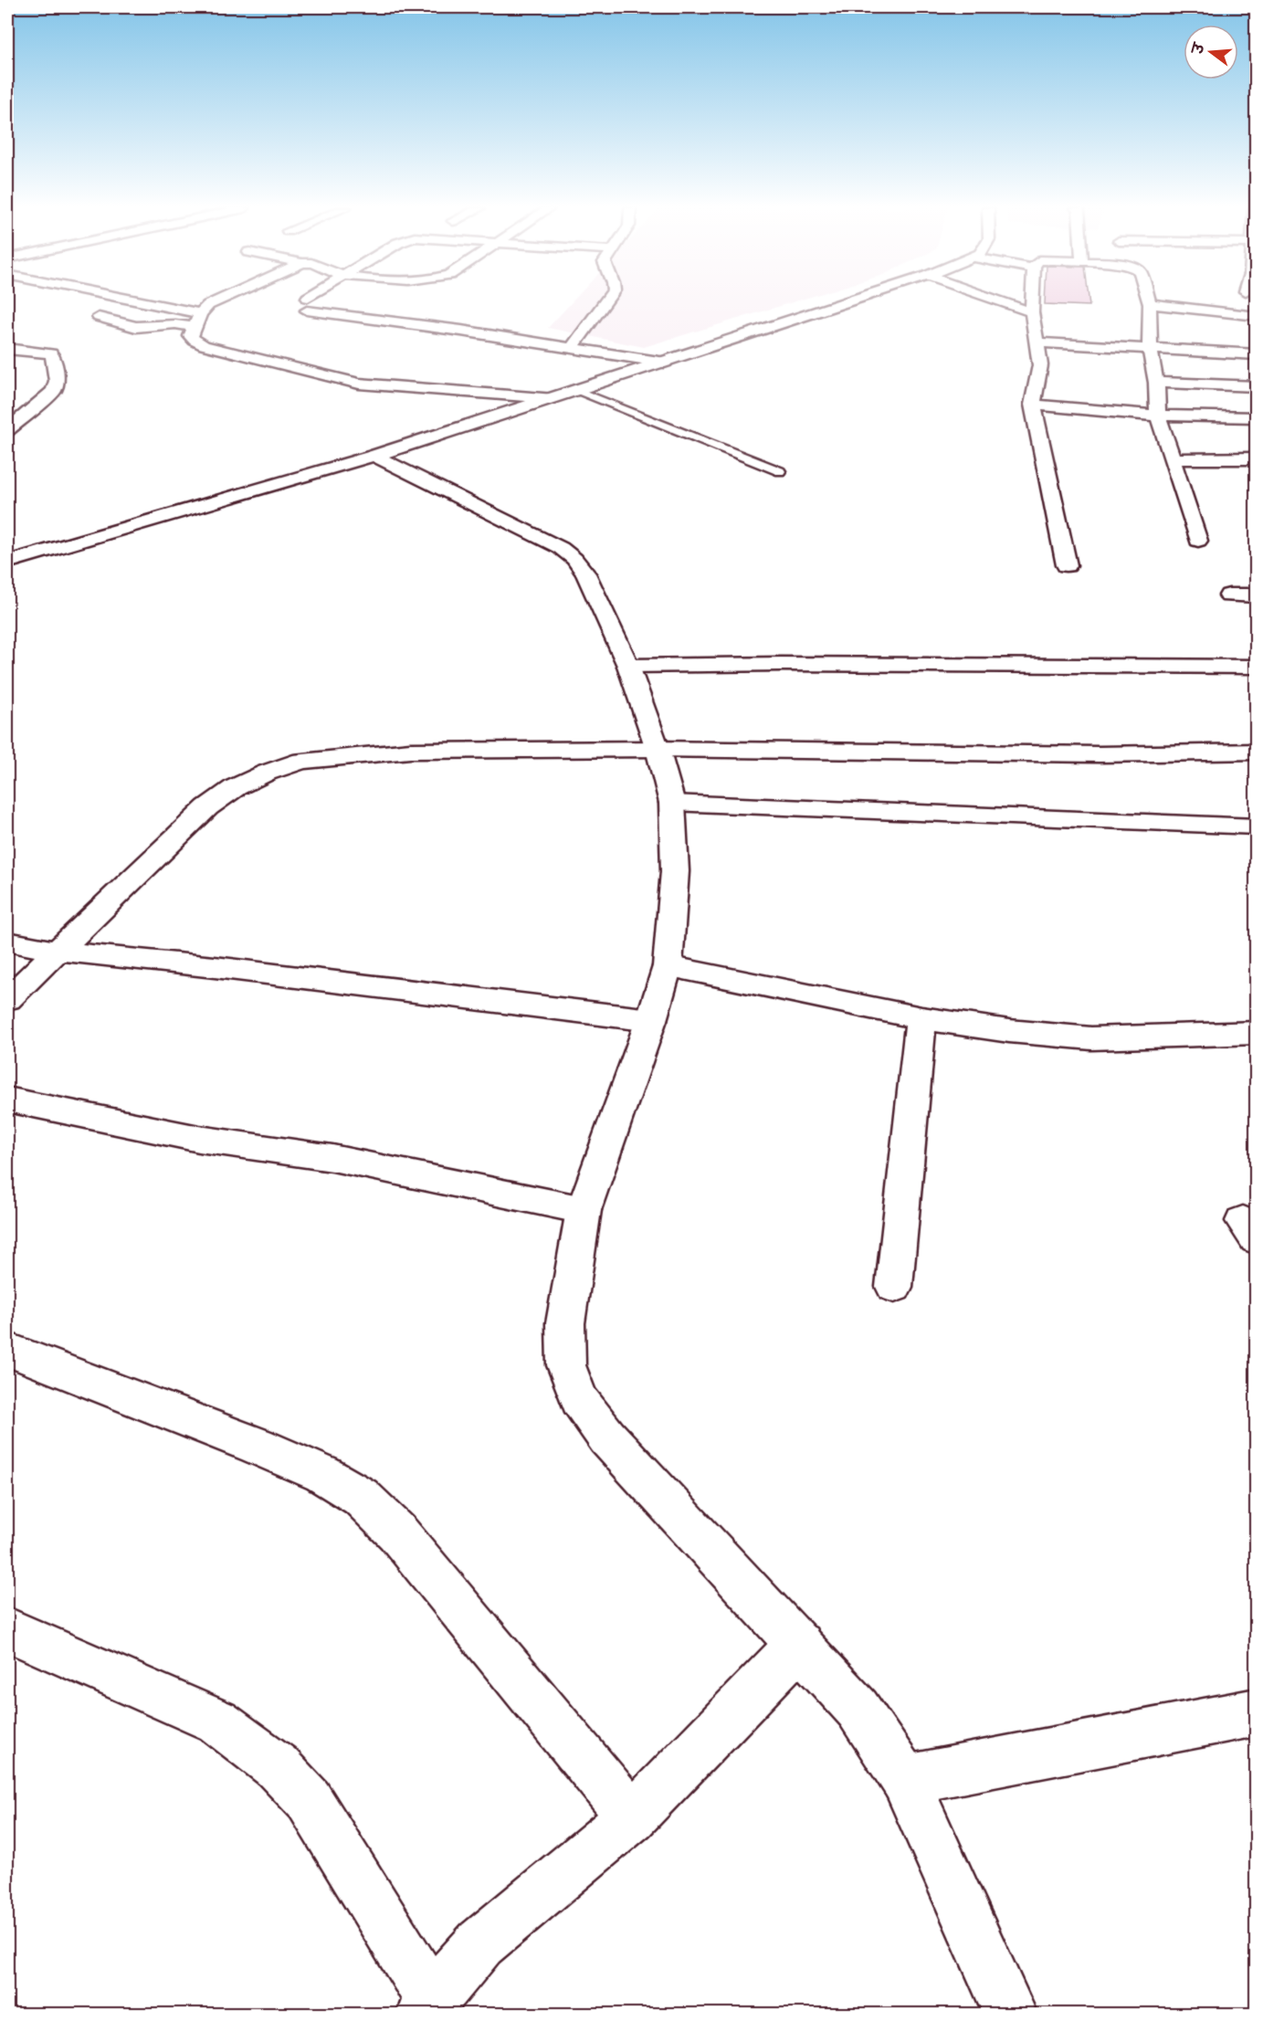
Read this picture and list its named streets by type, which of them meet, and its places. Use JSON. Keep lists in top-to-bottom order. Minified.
{"north":"left"}
